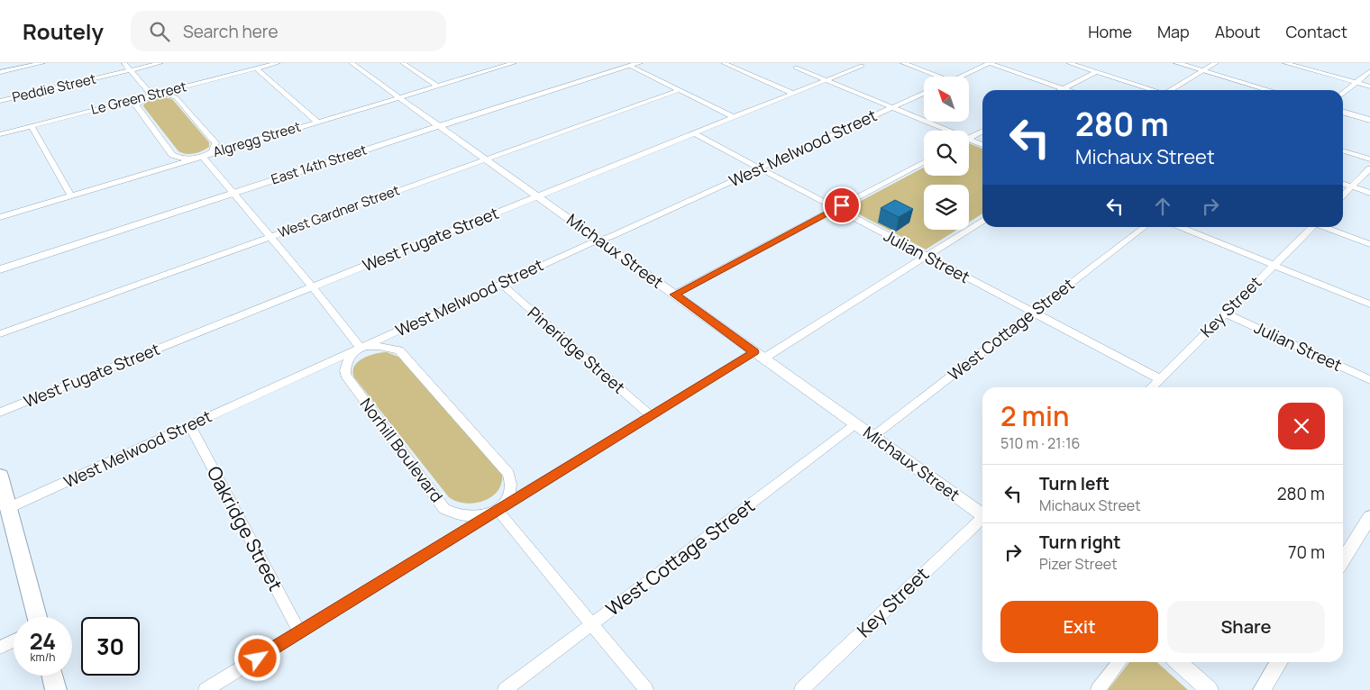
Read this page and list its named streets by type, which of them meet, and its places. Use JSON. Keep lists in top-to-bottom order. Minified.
{"streets":{"street":["Peddie Street","Le Green Street","Algregg Street","West Melwood Street","East 14th Street","West Gardner Street","West Fugate Street","Michaux Street","Julian Street","Key Street","West Cottage Street","Pineridge Street","Norhill Boulevard","Oakridge Street"]},"crossings":[["Algregg Street","Michaux Street"],["West Melwood Street","Michaux Street"],["West Melwood Street","Julian Street"],["West Melwood Street","Pineridge Street"],["West Melwood Street","Norhill Boulevard"],["West Melwood Street","Oakridge Street"],["East 14th Street","Michaux Street"],["West Gardner Street","Michaux Street"],["West Fugate Street","Michaux Street"],["West Fugate Street","Julian Street"],["Michaux Street","West Cottage Street"],["Julian Street","Key Street"],["Julian Street","West Cottage Street"]],"north":"top left","page":{"header":"Routely","search":"Search here","nav":["Home","Map","About","Contact"],"turn":["280 m","Michaux Street"],"heading":["2 min","510 m · 21:16"],"list":[{"name":"Turn left","note":"Michaux Street","value":"280 m"},{"name":"Turn right","note":"Pizer Street","value":"70 m"}],"buttons":["Exit","Share"],"speed":"24 km/h","limit":"30"}}
